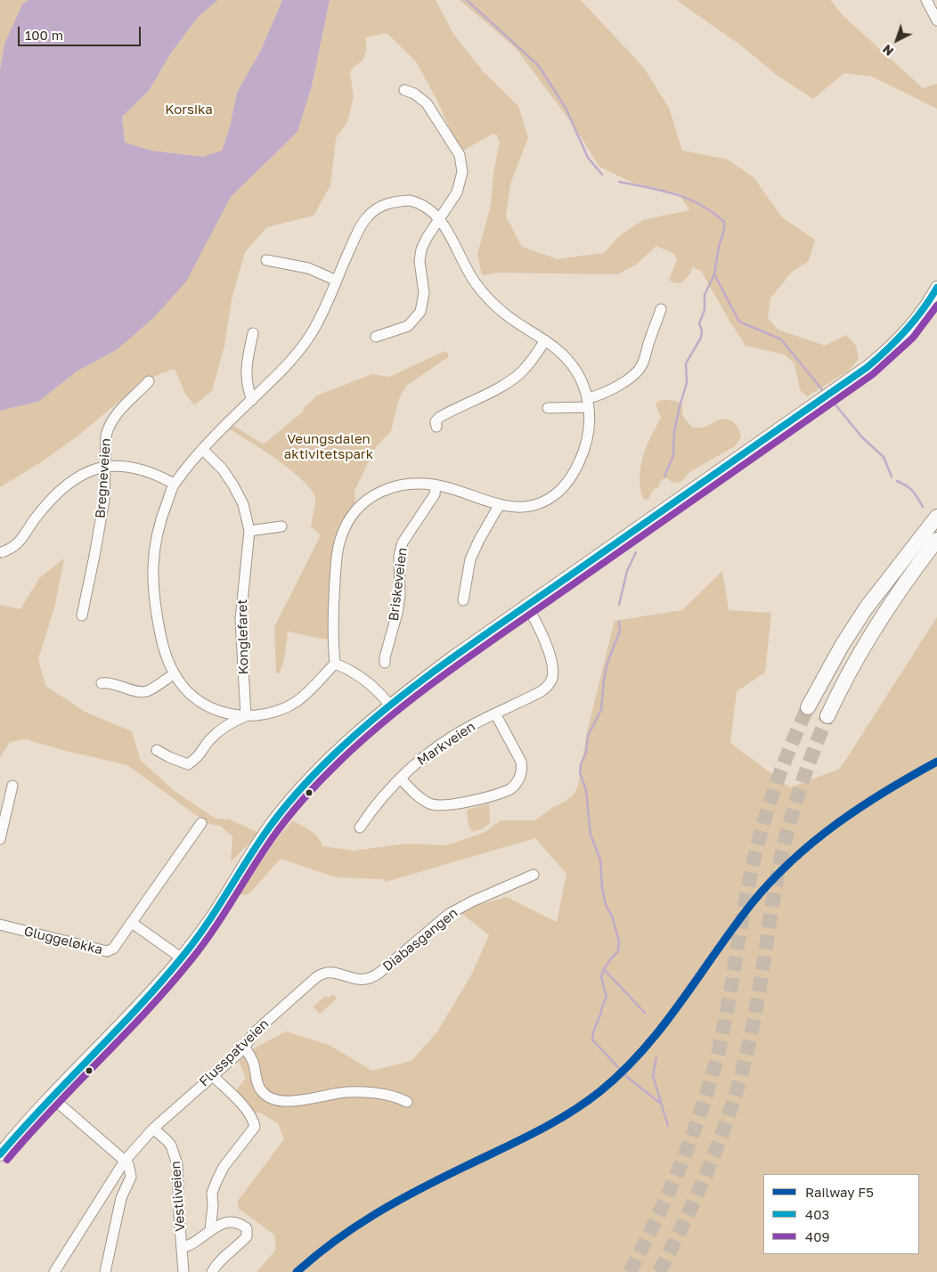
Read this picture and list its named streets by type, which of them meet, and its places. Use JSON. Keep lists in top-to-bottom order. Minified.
{"streets":{"street":["Bregneveien","Briskeveien","Konglefaret","Markveien","Diabasgangen","Gluggeløkka","Flusspatveien","Vestliveien"]},"crossings":[["Diabasgangen","Flusspatveien"],["Flusspatveien","Vestliveien"]],"parks":["Korsika","Veungsdalen aktivitetspark"],"lines":["transit line 403","transit line 409","rail line F5"],"legend":["Railway F5","403","409"],"scale_bar":"100 m","north":"bottom left"}
